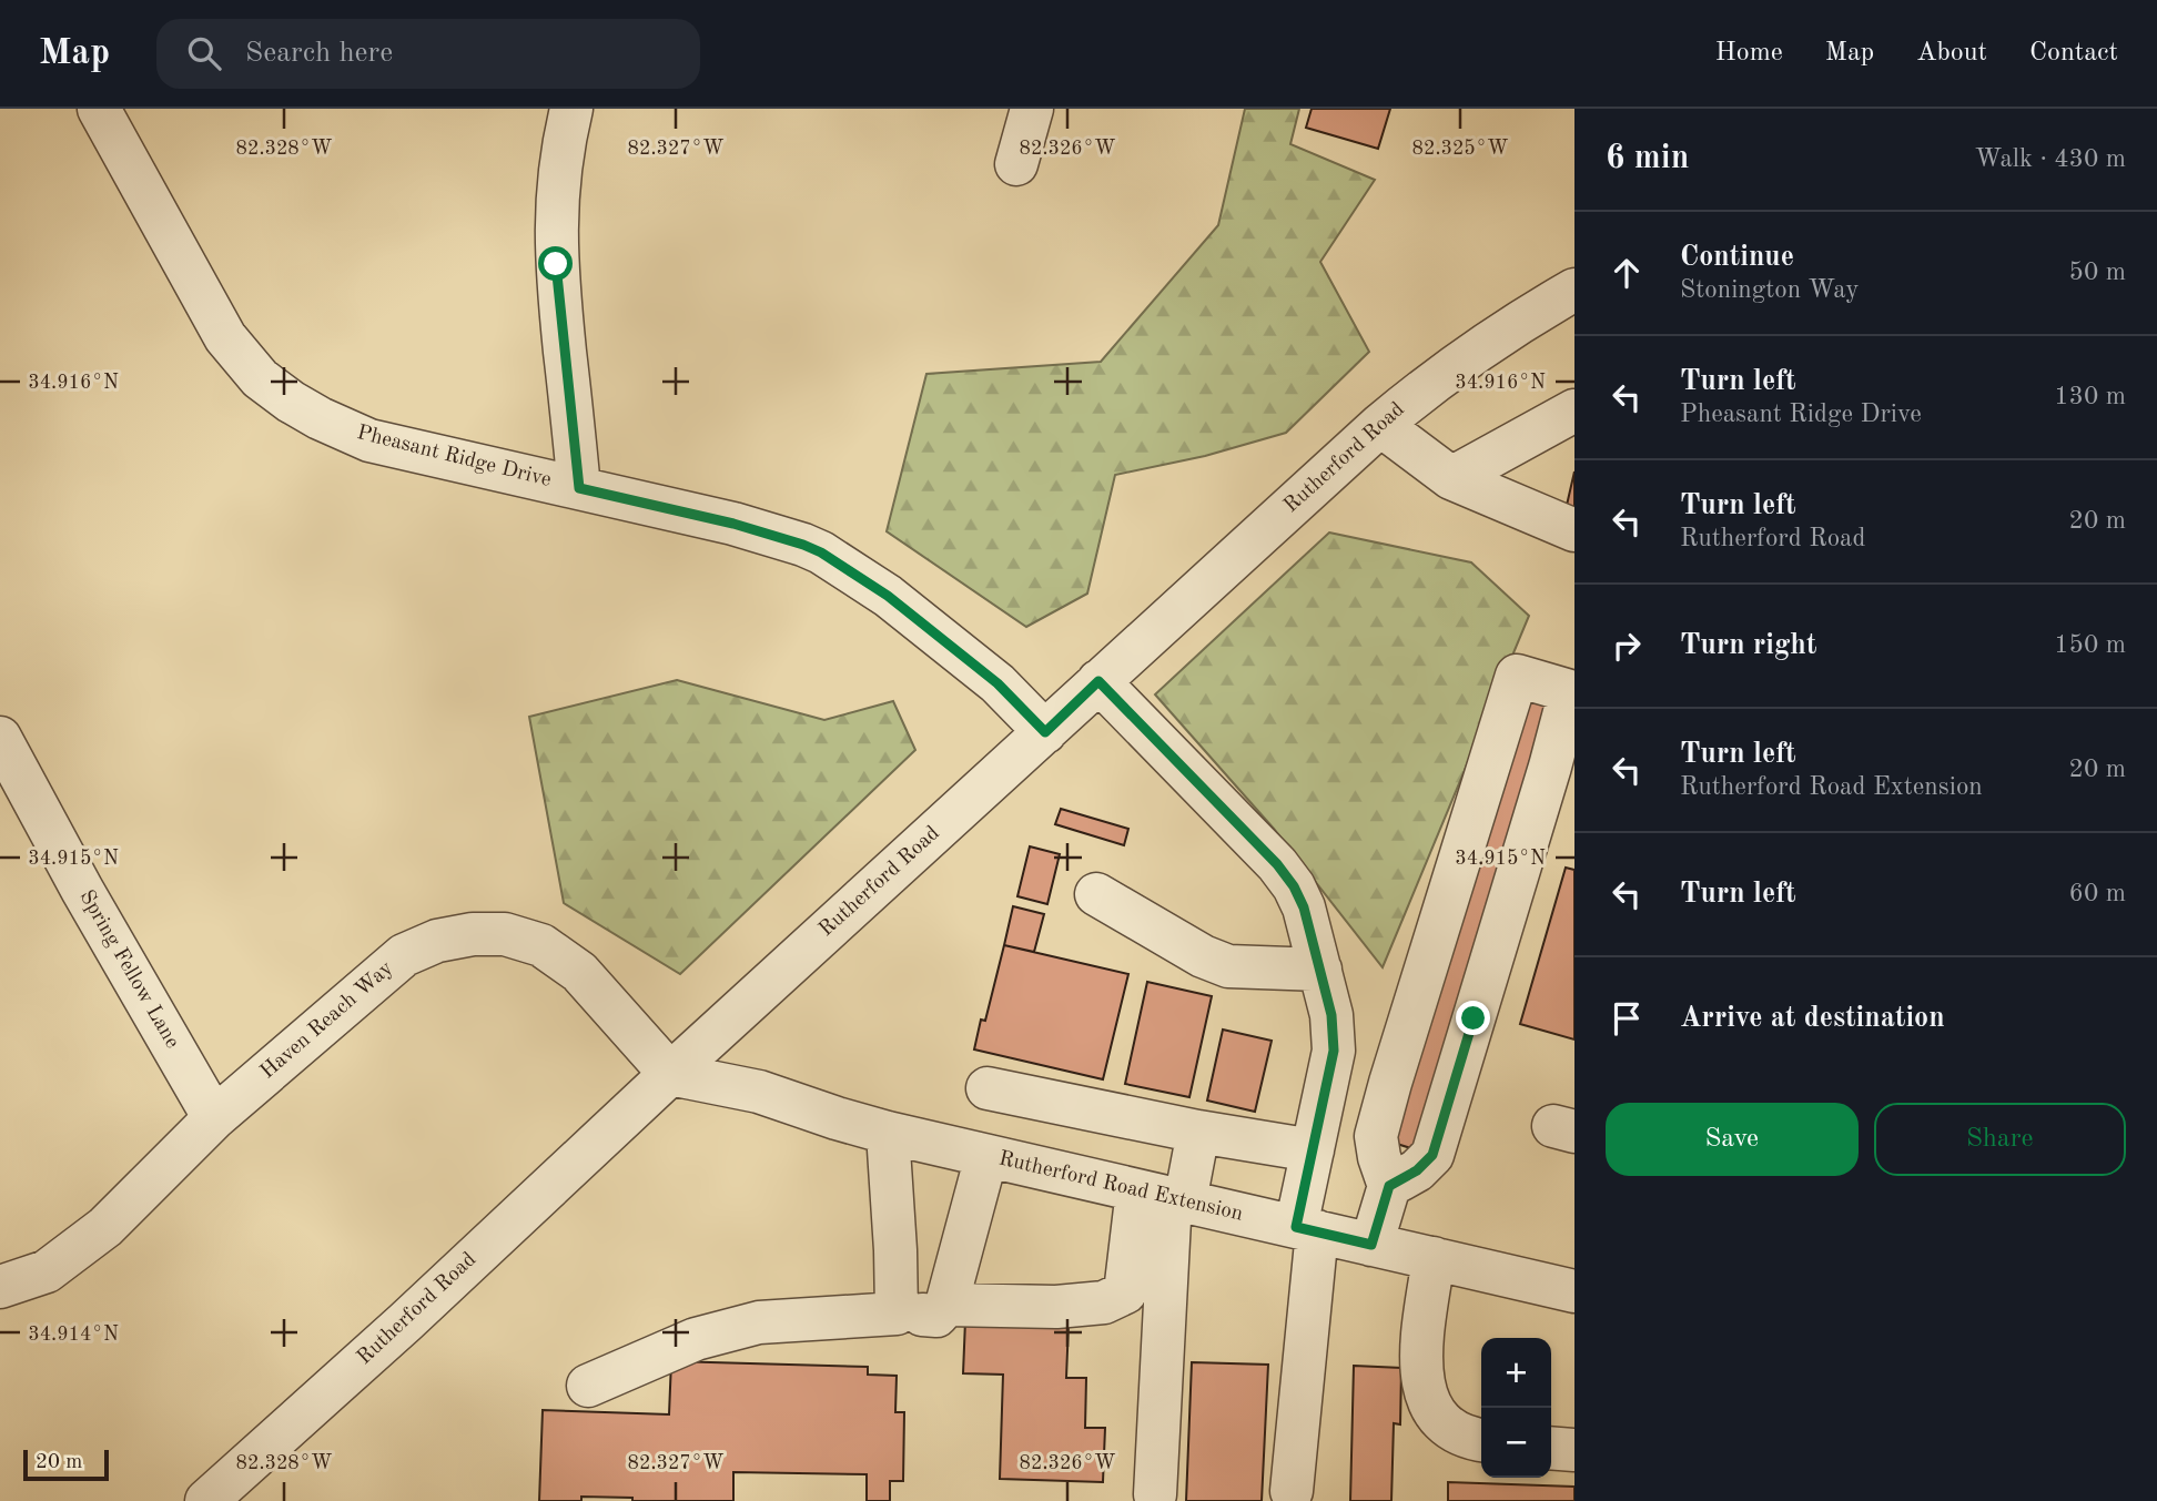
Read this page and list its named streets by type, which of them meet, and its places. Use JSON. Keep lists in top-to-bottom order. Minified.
{"streets":{"street":["Pheasant Ridge Drive","Rutherford Road","Spring Fellow Lane","Haven Reach Way","Rutherford Road Extension"]},"crossings":[["Pheasant Ridge Drive","Rutherford Road"],["Rutherford Road","Haven Reach Way"],["Rutherford Road","Rutherford Road Extension"],["Spring Fellow Lane","Haven Reach Way"],["Haven Reach Way","Rutherford Road Extension"]],"scale_bar":"20 m","page":{"header":"Map","search":"Search here","nav":["Home","Map","About","Contact"],"heading":["6 min","Walk · 430 m"],"list":[["Continue","Stonington Way","50 m"],["Turn left","Pheasant Ridge Drive","130 m"],["Turn left","Rutherford Road","20 m"],["Turn right","150 m"],["Turn left","Rutherford Road Extension","20 m"],["Turn left","60 m"],"Arrive at destination"],"buttons":["Save","Share"],"map_buttons":["+","−"],"scale":"20 m"},"coordinates":["82.328°W","82.327°W","82.326°W","82.325°W","34.916°N","34.915°N","34.914°N"]}
